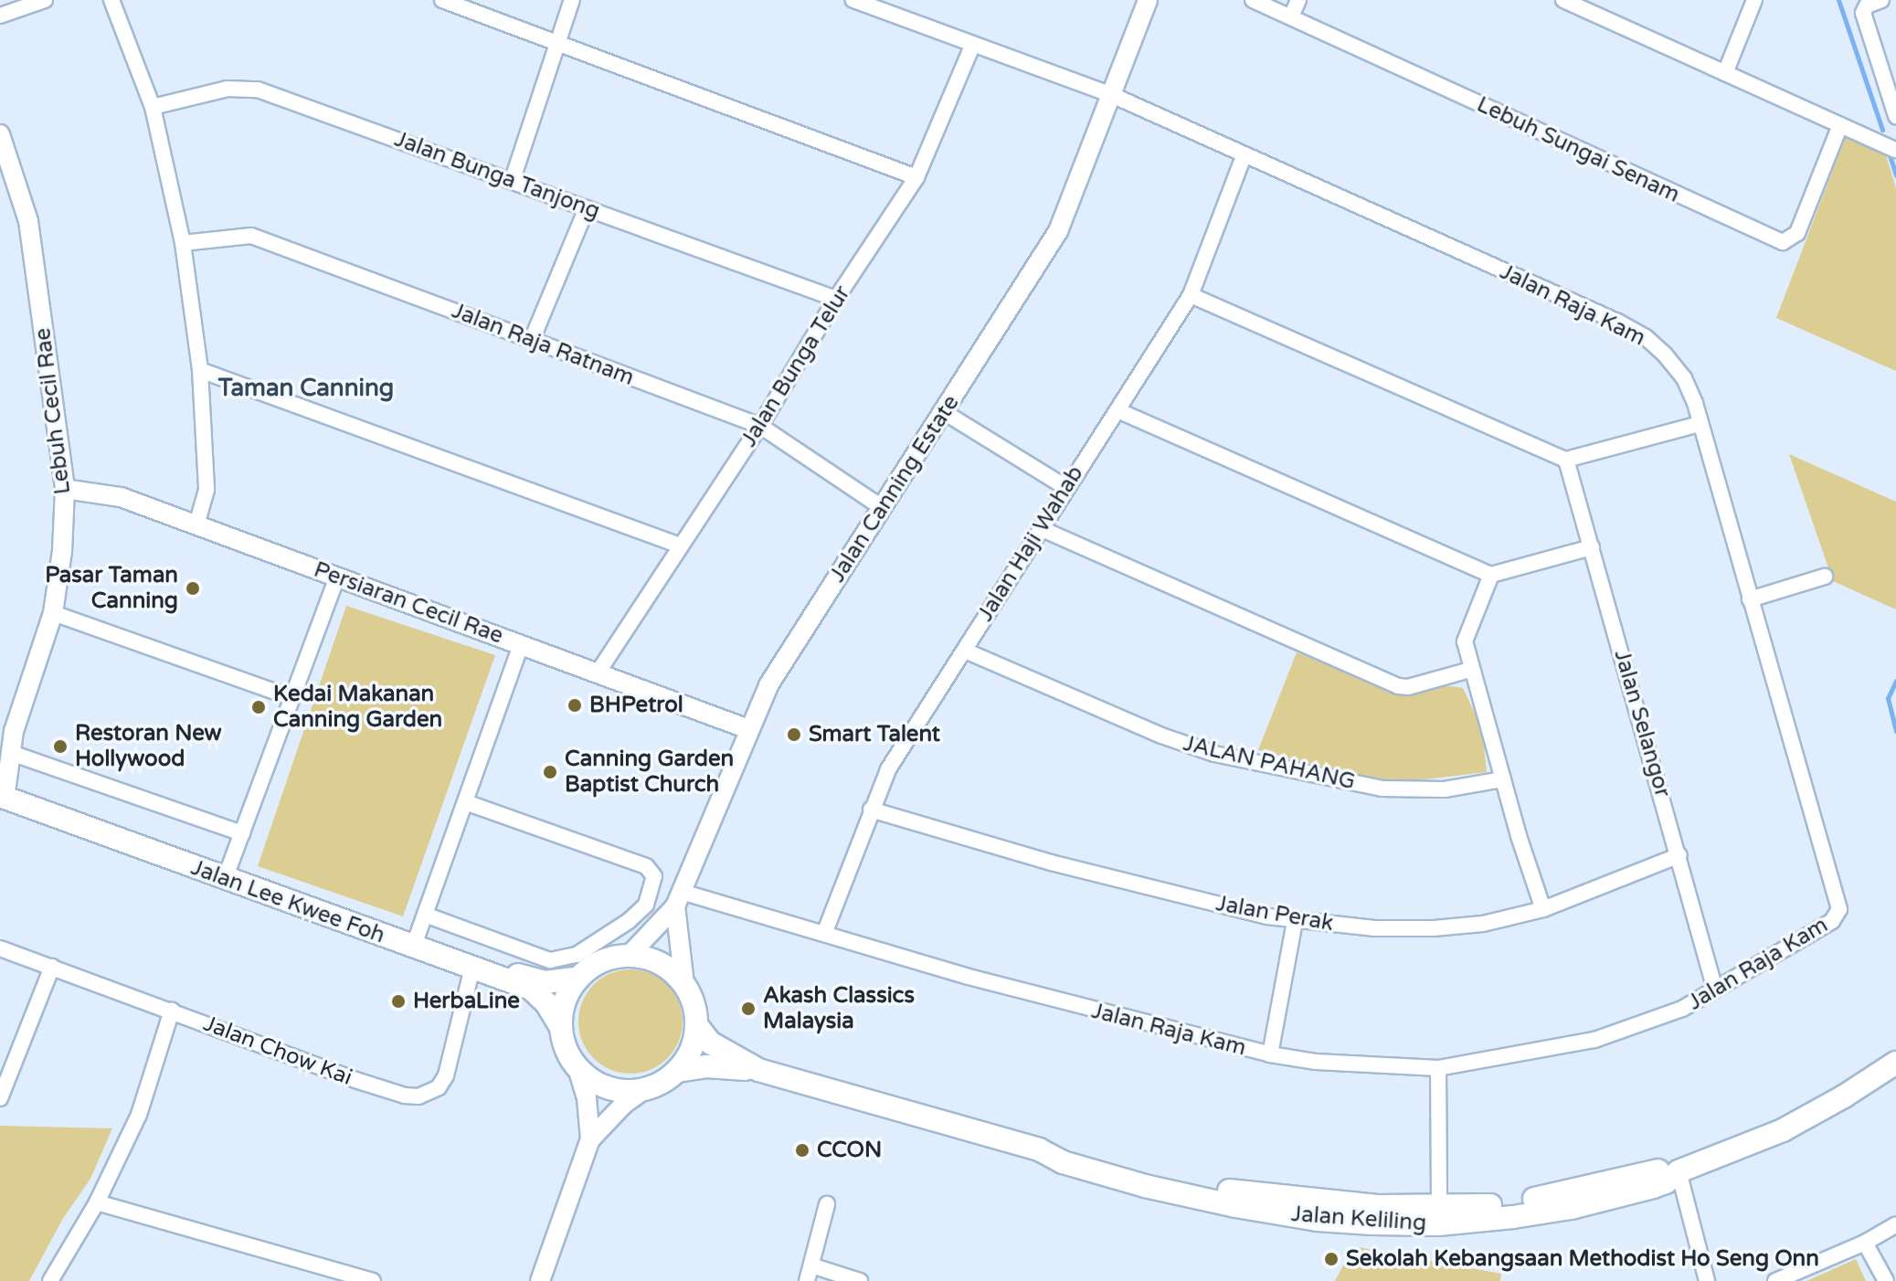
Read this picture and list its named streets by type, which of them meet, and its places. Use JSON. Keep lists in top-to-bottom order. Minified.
{"streets":{"main road":["Jalan Lee Kwee Foh","Jalan Keliling"],"street":["Lebuh Sungai Senam","Jalan Bunga Tanjong","Jalan Raja Kam","Jalan Raja Ratnam","Jalan Bunga Telur","Lebuh Cecil Rae","Jalan Canning Estate","Jalan Haji Wahab","Persiaran Cecil Rae","Jalan Selangor","JALAN PAHANG","Jalan Perak","Jalan Chow Kai"]},"crossings":[["Jalan Bunga Tanjong","Jalan Bunga Telur"],["Jalan Raja Kam","Jalan Bunga Telur"],["Jalan Raja Kam","Jalan Canning Estate"],["Jalan Raja Kam","Jalan Haji Wahab"],["Jalan Raja Kam","Jalan Selangor"],["Jalan Raja Ratnam","Jalan Bunga Telur"],["Jalan Raja Ratnam","Jalan Canning Estate"],["Jalan Bunga Telur","Persiaran Cecil Rae"],["Lebuh Cecil Rae","Persiaran Cecil Rae"],["Lebuh Cecil Rae","Jalan Lee Kwee Foh"],["Jalan Canning Estate","Persiaran Cecil Rae"],["Jalan Canning Estate","Jalan Lee Kwee Foh"],["Jalan Canning Estate","Jalan Keliling"],["Jalan Haji Wahab","JALAN PAHANG"],["Jalan Haji Wahab","Jalan Perak"],["Persiaran Cecil Rae","Jalan Lee Kwee Foh"],["Jalan Selangor","Jalan Perak"],["Jalan Lee Kwee Foh","Jalan Chow Kai"],["Jalan Lee Kwee Foh","Jalan Keliling"]],"districts":["Taman Canning"],"places":["Pasar Taman Canning","BHPetrol","Kedai Makanan Canning Garden","Smart Talent","Restoran New Hollywood","Canning Garden Baptist Church","HerbaLine","Akash Classics Malaysia","CCON","Sekolah Kebangsaan Methodist Ho Seng Onn"]}
